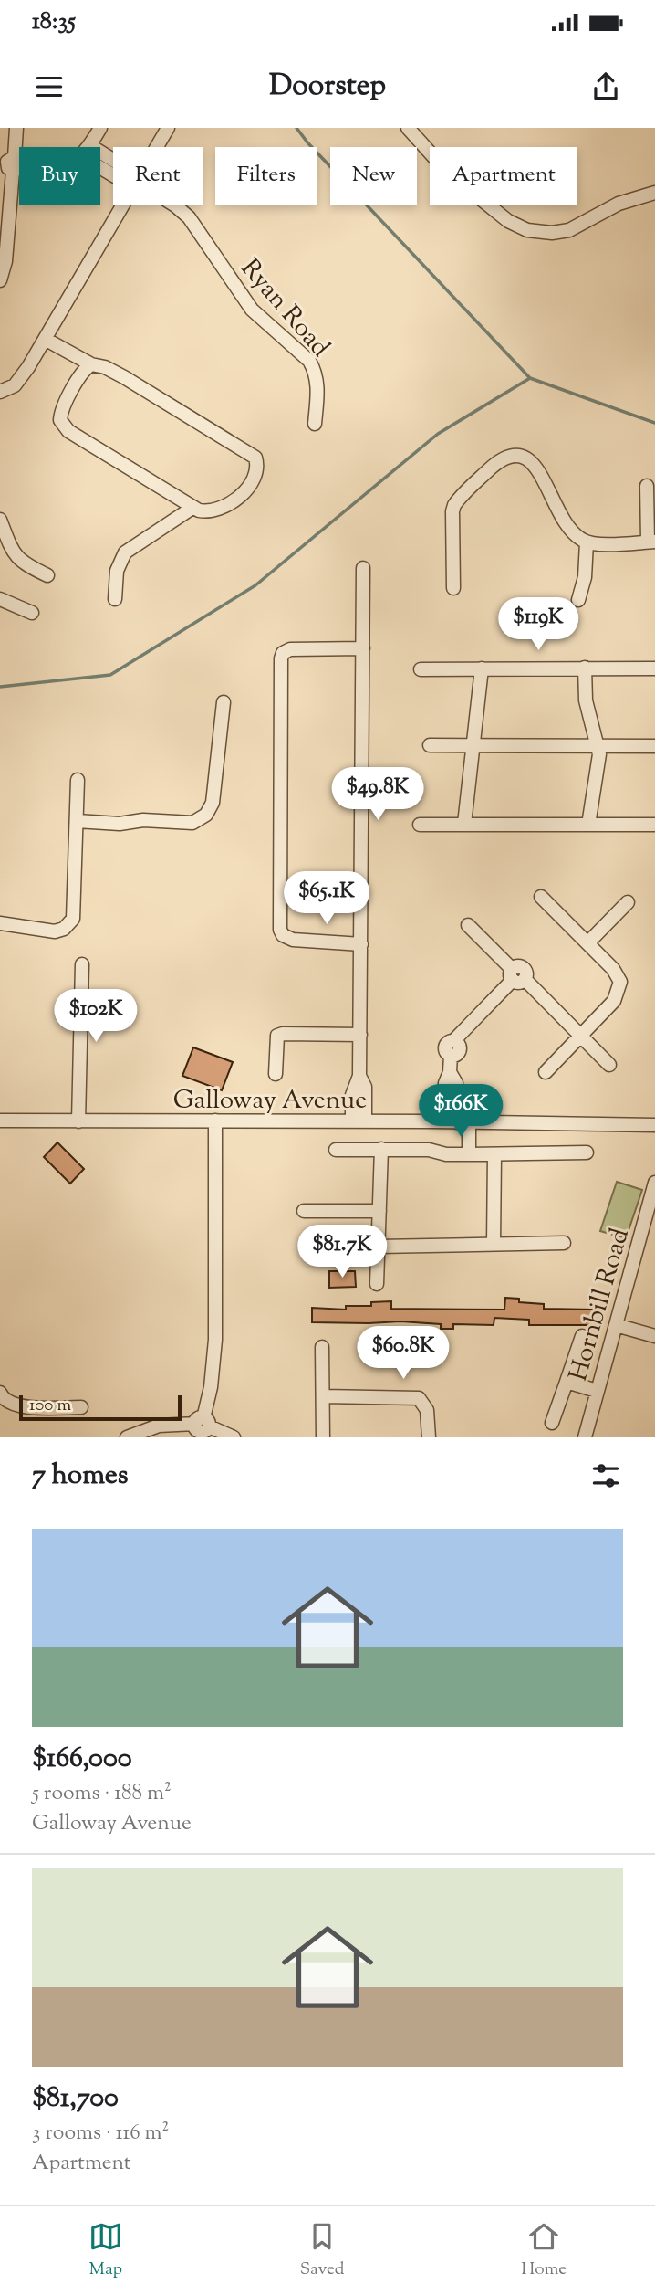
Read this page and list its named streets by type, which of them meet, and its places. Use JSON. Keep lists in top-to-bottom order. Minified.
{"streets":{"street":["Ryan Road","Galloway Avenue","Hornbill Road"]},"scale_bar":"100 m","page":{"status":"18:35","header":"Doorstep","chip":["Buy","Rent","Filters","New","Apartment"],"price":["$119K","$49.8K","$65.1K","$102K","$166K","$81.7K","$60.8K"],"scale":"100 m","heading":"7 homes","list":[{"name":"$166,000","note":"5 rooms · 188 m² · Galloway Avenue"},{"name":"$81,700","note":"3 rooms · 116 m² · Apartment"}],"tabs":["Map","Saved","Home"]}}
